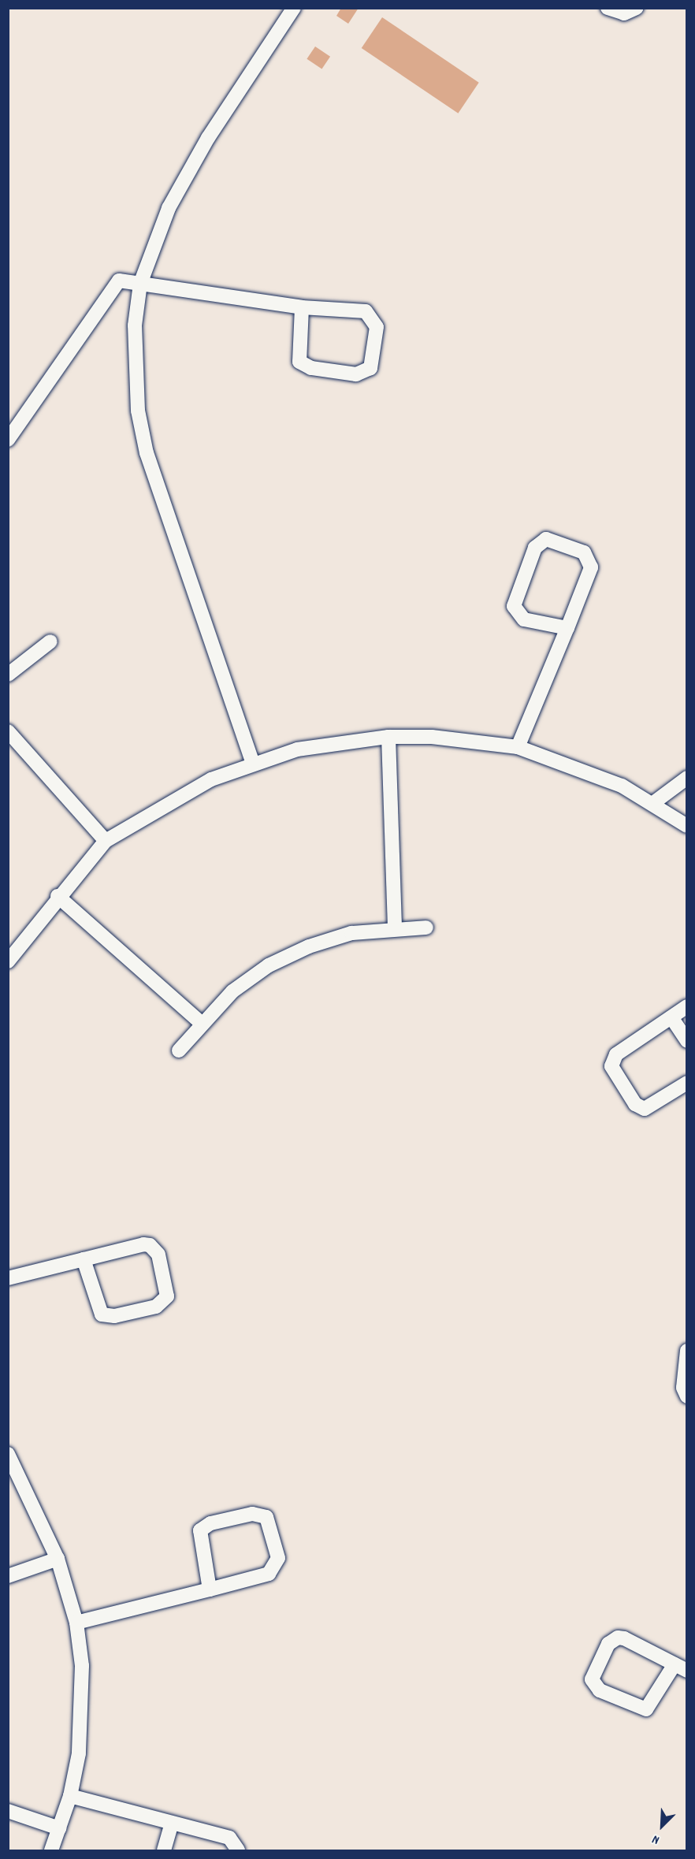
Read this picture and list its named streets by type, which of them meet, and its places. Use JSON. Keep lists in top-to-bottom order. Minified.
{"north":"bottom left"}
